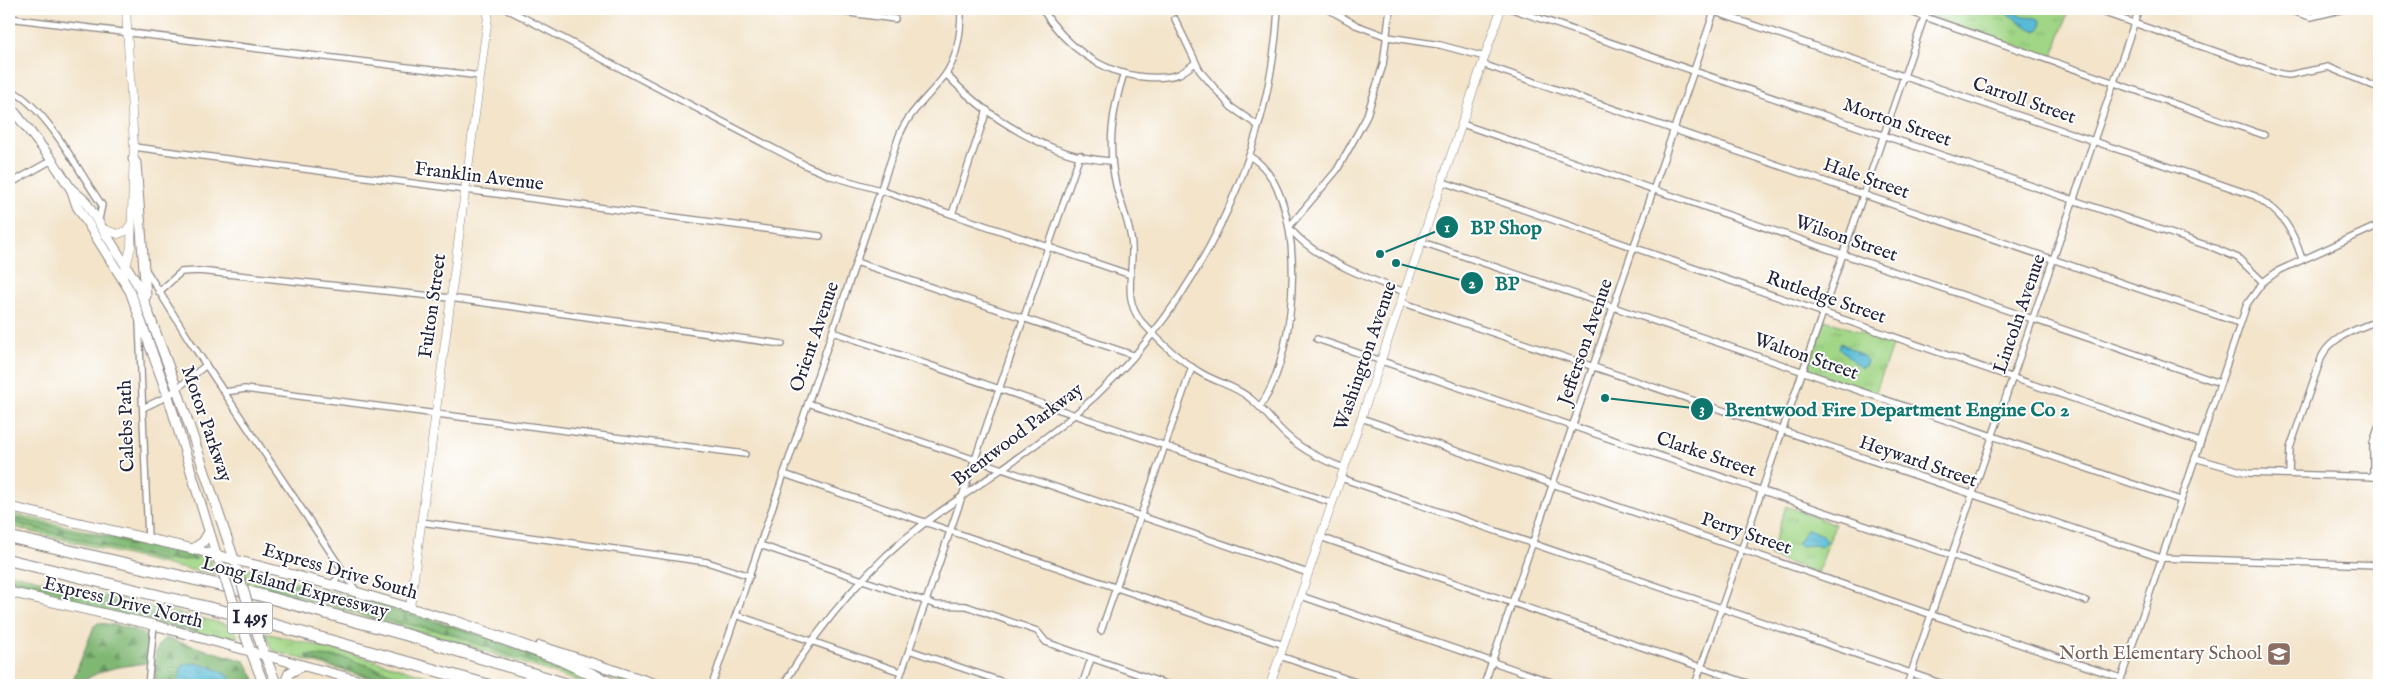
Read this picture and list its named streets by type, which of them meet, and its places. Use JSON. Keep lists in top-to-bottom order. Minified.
{"streets":{"highway":["Long Island Expressway","I 495"],"main road":["Motor Parkway","Express Drive South","Express Drive North"],"street":["Carroll Street","Morton Street","Franklin Avenue","Hale Street","Wilson Street","Rutledge Street","Fulton Street","Lincoln Avenue","Orient Avenue","Jefferson Avenue","Washington Avenue","Walton Street","Calebs Path","Brentwood Parkway","Clarke Street","Heyward Street","Perry Street"]},"crossings":[["Carroll Street","Lincoln Avenue"],["Carroll Street","Jefferson Avenue"],["Morton Street","Lincoln Avenue"],["Morton Street","Jefferson Avenue"],["Franklin Avenue","Fulton Street"],["Hale Street","Lincoln Avenue"],["Hale Street","Jefferson Avenue"],["Hale Street","Washington Avenue"],["Wilson Street","Lincoln Avenue"],["Wilson Street","Jefferson Avenue"],["Wilson Street","Washington Avenue"],["Rutledge Street","Lincoln Avenue"],["Rutledge Street","Jefferson Avenue"],["Rutledge Street","Washington Avenue"],["Fulton Street","Express Drive South"],["Lincoln Avenue","Walton Street"],["Lincoln Avenue","Clarke Street"],["Lincoln Avenue","Heyward Street"],["Lincoln Avenue","Perry Street"],["Jefferson Avenue","Walton Street"],["Jefferson Avenue","Clarke Street"],["Jefferson Avenue","Heyward Street"],["Jefferson Avenue","Perry Street"],["Washington Avenue","Walton Street"],["Washington Avenue","Clarke Street"],["Washington Avenue","Heyward Street"],["Washington Avenue","Perry Street"],["Motor Parkway","Calebs Path"],["Motor Parkway","Express Drive South"],["Motor Parkway","Express Drive North"],["Calebs Path","Express Drive South"]],"places":{"other":["BP Shop","BP","Brentwood Fire Department Engine Co 2"],"school or university":["North Elementary School"]}}
